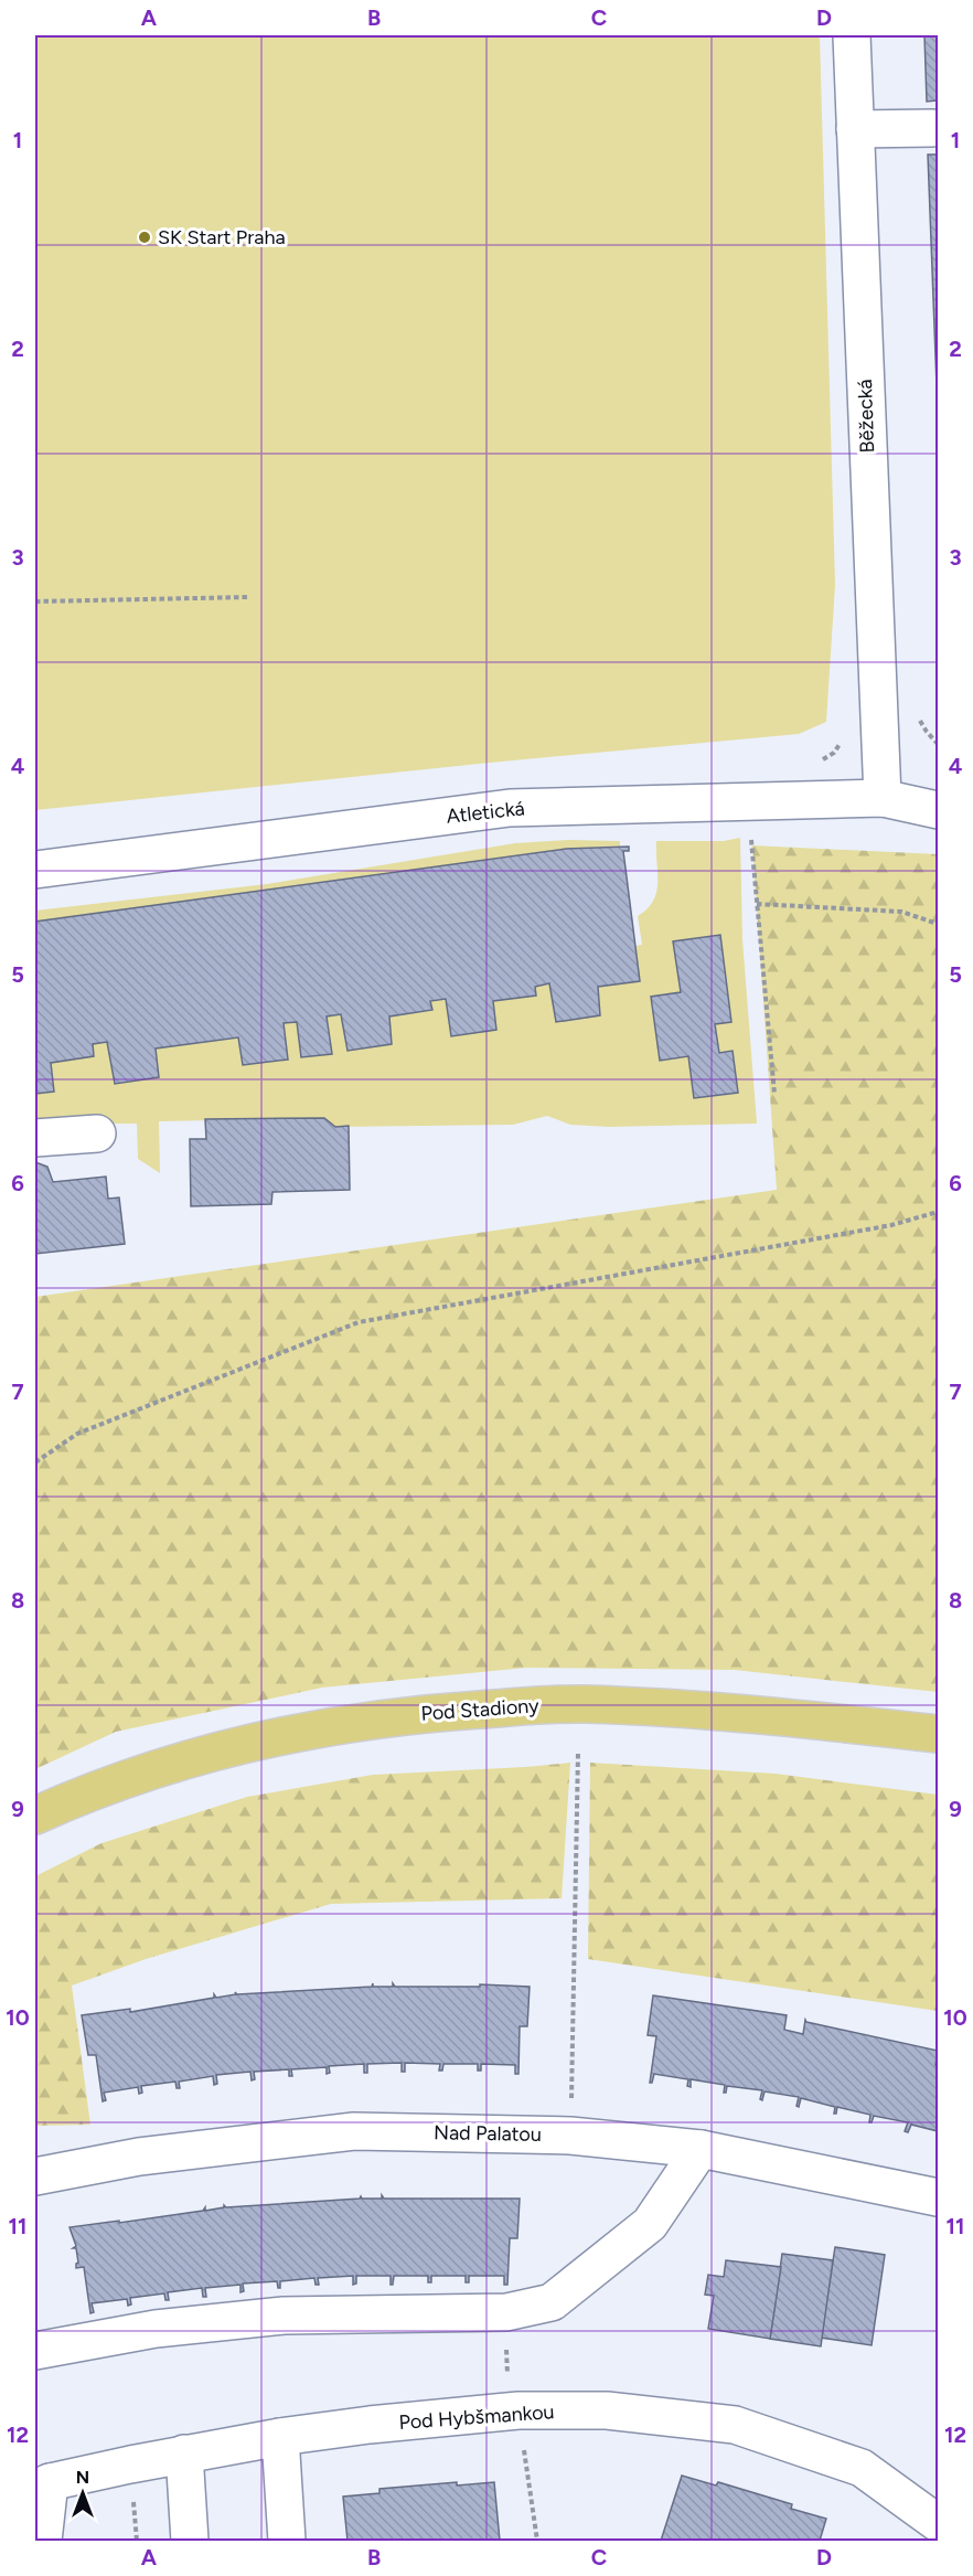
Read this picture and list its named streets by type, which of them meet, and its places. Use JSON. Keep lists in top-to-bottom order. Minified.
{"streets":{"main road":["Pod Stadiony"],"street":["Běžecká","Atletická","Nad Palatou","Pod Hybšmankou"]},"crossings":[["Běžecká","Atletická"]],"places":["SK Start Praha"],"north":"top","grid":{"columns":["A","B","C","D"],"rows":["1","2","3","4","5","6","7","8","9","10","11","12"]}}
